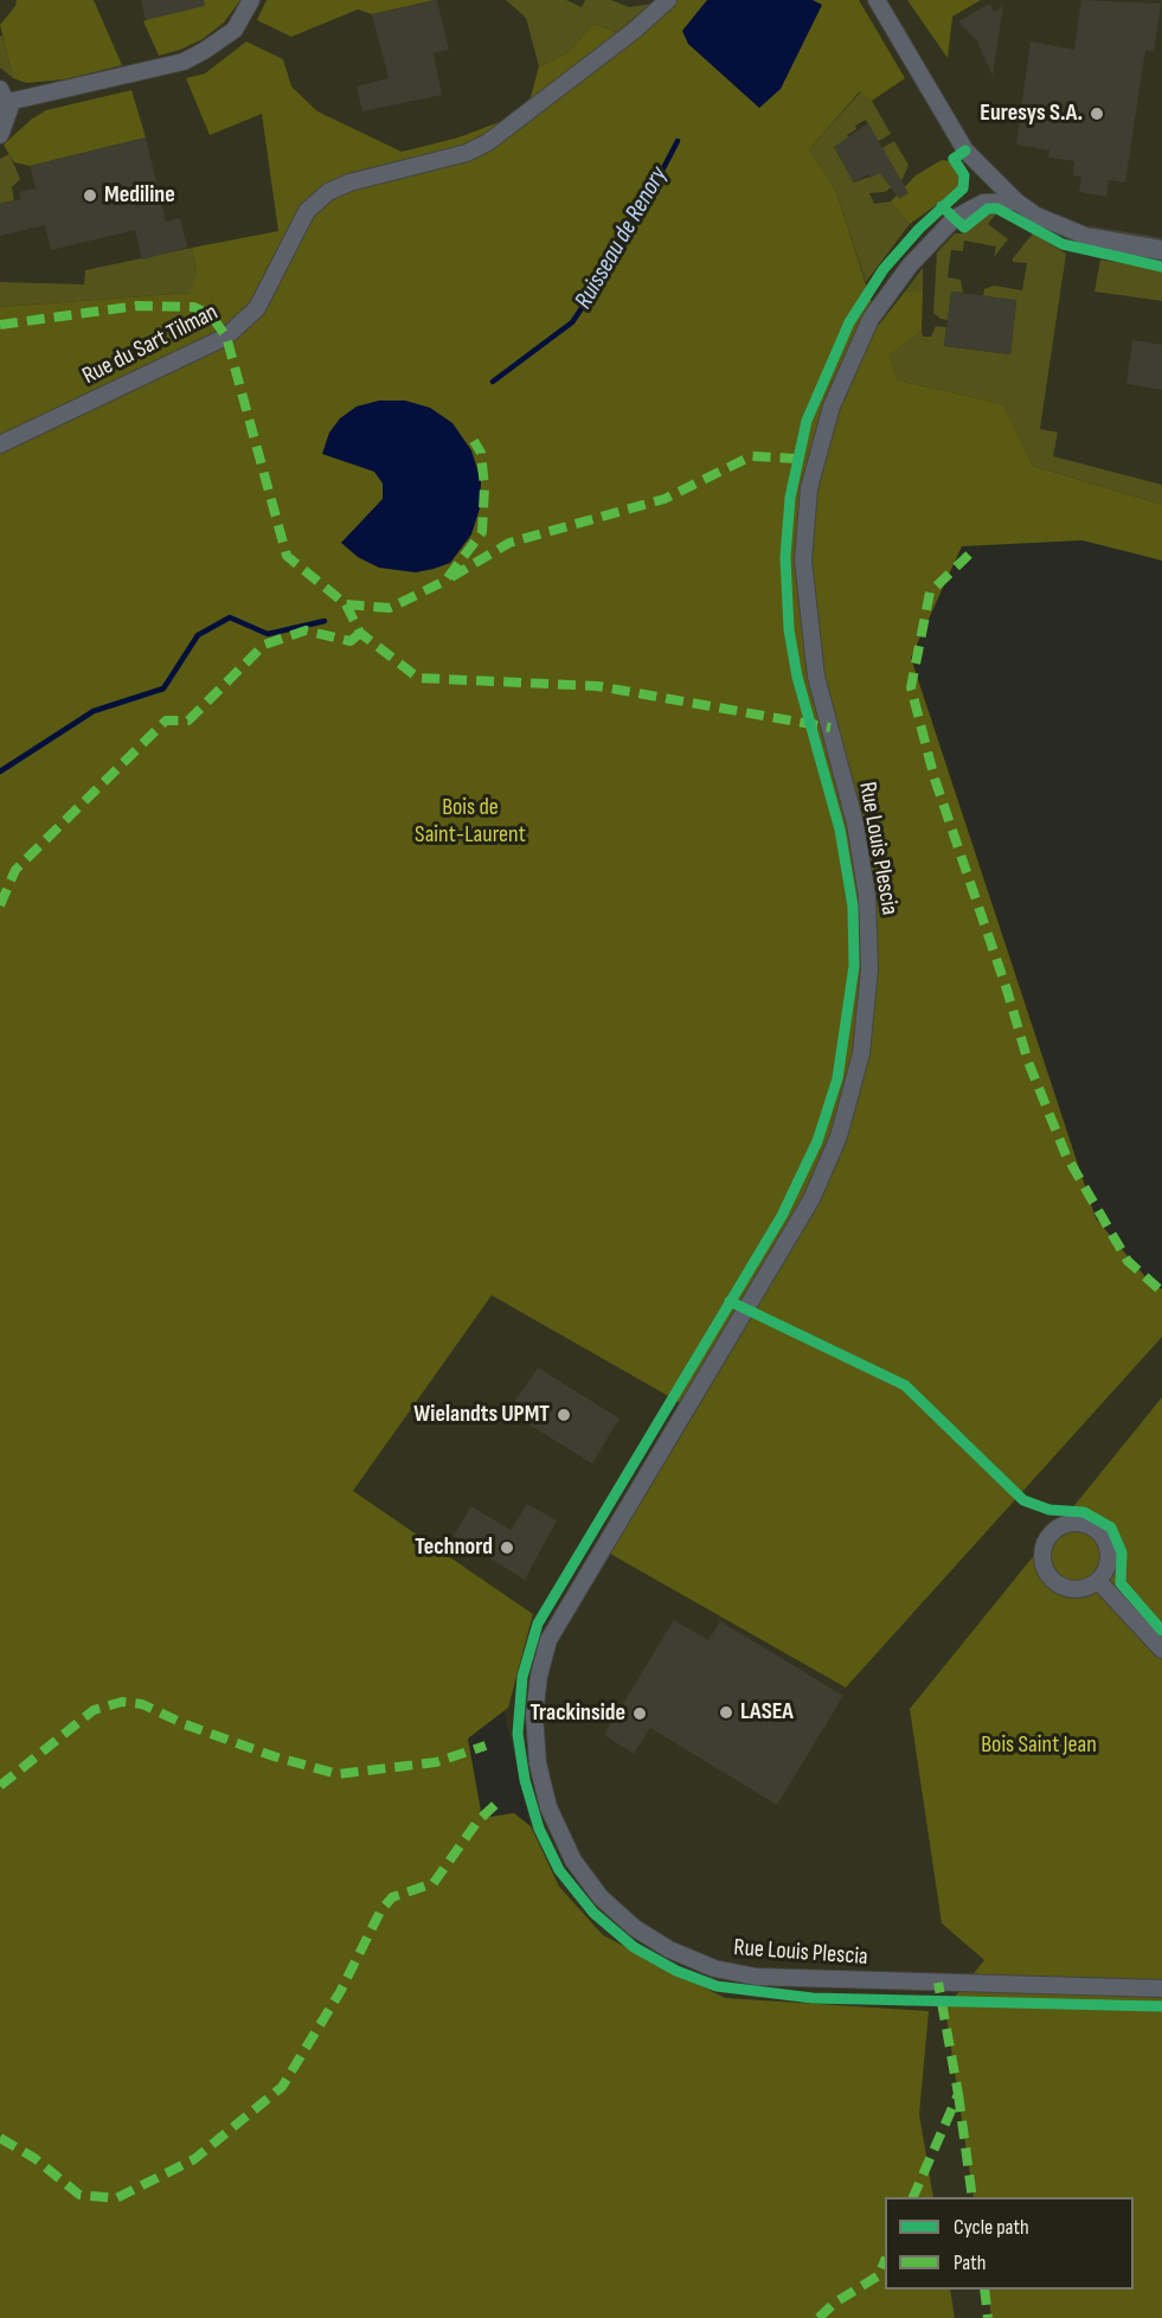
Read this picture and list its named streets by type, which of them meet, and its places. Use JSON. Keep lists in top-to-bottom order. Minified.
{"streets":{"street":["Rue du Sart Tilman","Rue Louis Plescia"]},"water":["Ruisseau de Renory"],"parks":["Bois de Saint-Laurent","Bois Saint Jean"],"places":["Euresys S.A.","Mediline","Wielandts UPMT","Technord","LASEA","Trackinside"],"legend":["Cycle path","Path"]}
